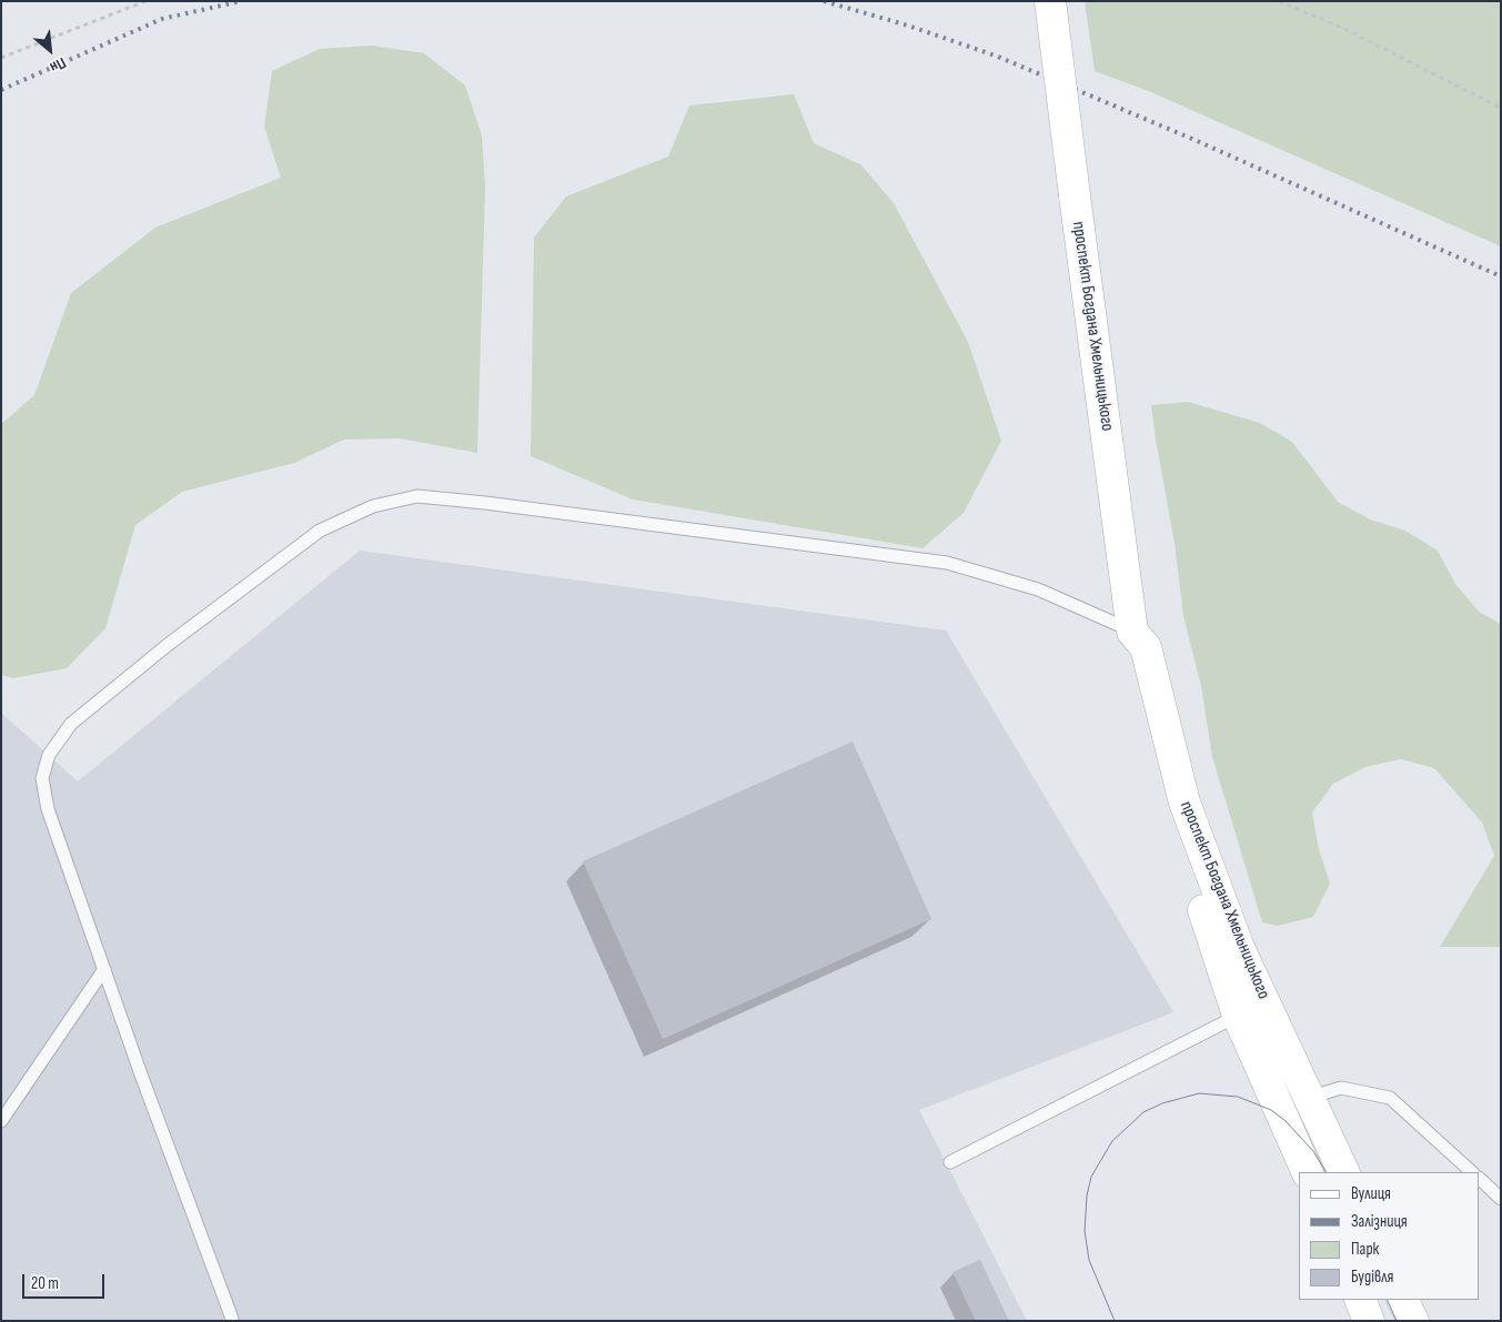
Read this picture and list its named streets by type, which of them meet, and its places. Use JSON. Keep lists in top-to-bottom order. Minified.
{"streets":{"main road":["проспект Богдана Хмельницького"]},"legend":["Вулиця","Залізниця","Парк","Будівля"],"scale_bar":"20 m","north":"bottom right"}
